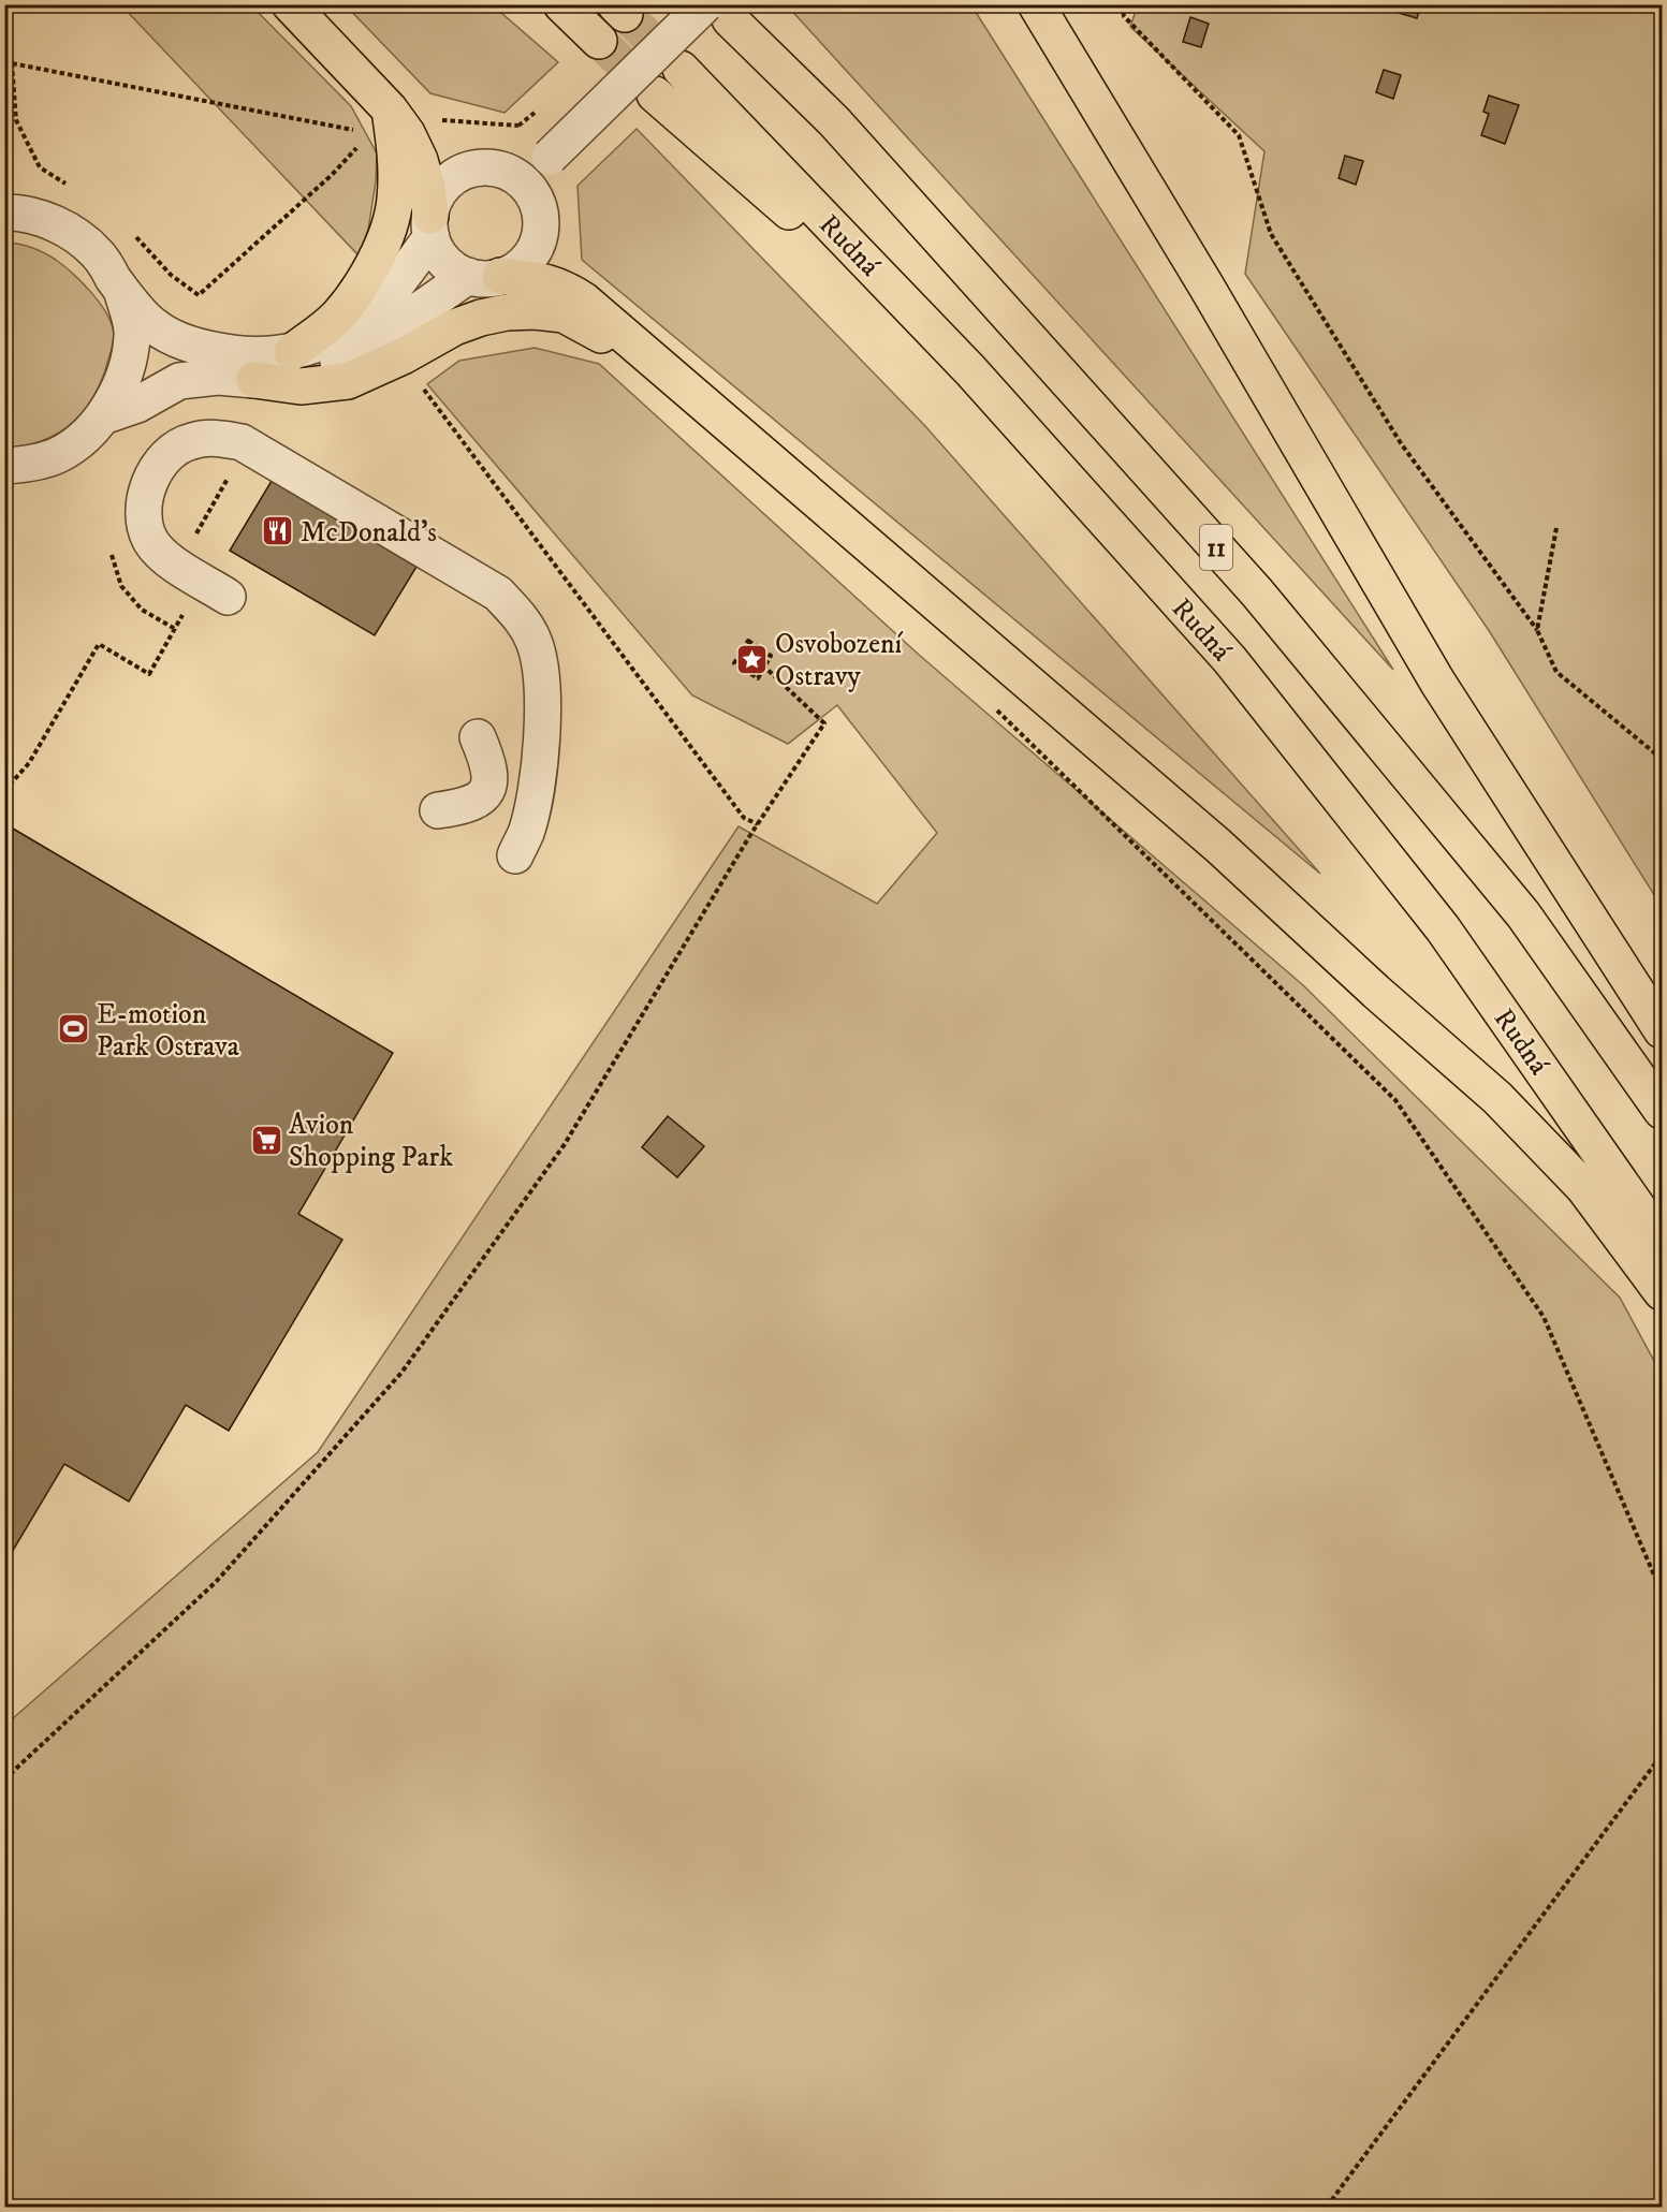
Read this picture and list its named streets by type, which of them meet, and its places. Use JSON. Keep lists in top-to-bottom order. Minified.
{"streets":{"highway":["Rudná","11"]},"places":{"restaurant":["McDonald's"],"place":["Osvobození Ostravy"],"sports":["E-motion Park Ostrava"],"supermarket":["Avion Shopping Park"]}}
